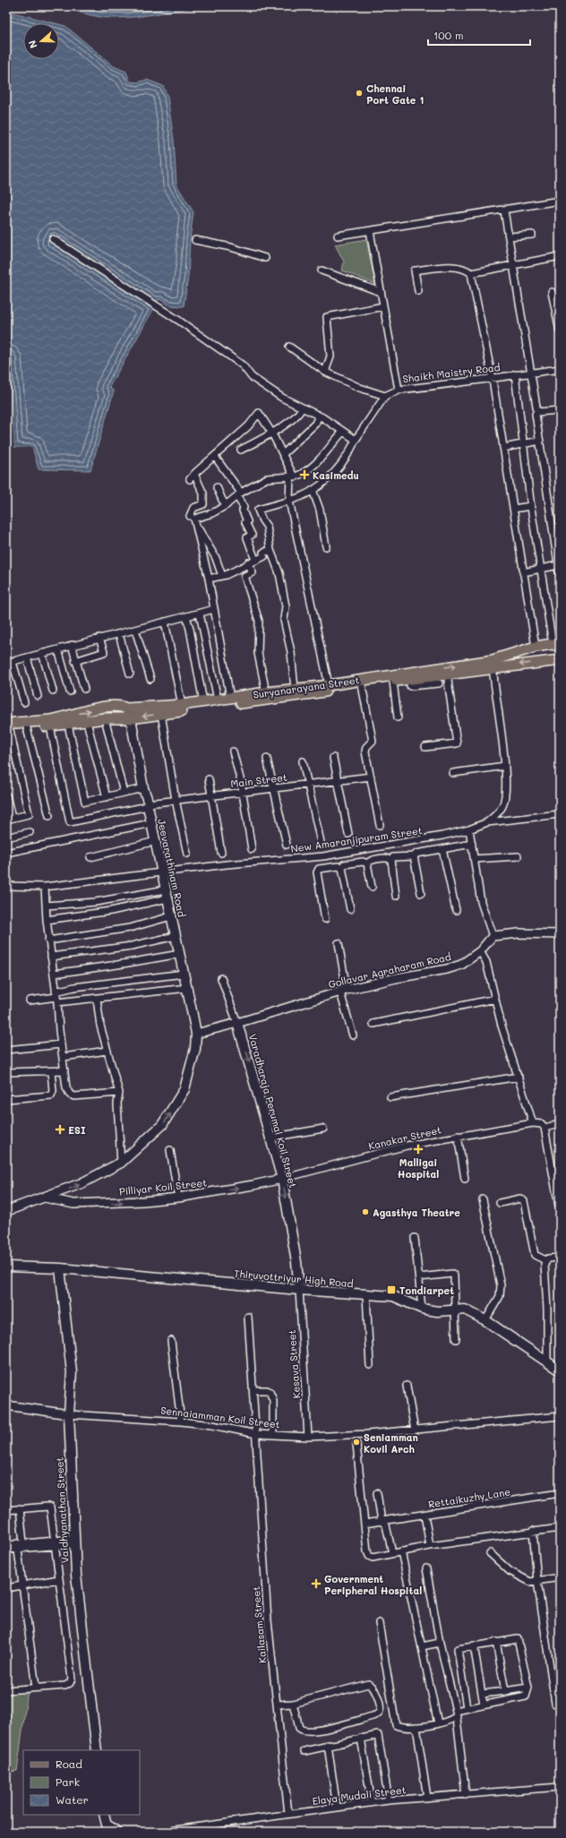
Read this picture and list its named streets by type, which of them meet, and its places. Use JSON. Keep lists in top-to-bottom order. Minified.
{"streets":{"main road":["Suryanarayana Street","Jeevarathinam Road","Varadharaja Perumal Koil Street","Thiruvottriyur High Road","Vaidhyanathan Street"],"street":["Shaikh Maistry Road","Main Street","New Amaranjipuram Street","Gollavar Agraharam Road","Kanakar Street","Pilliyar Koil Street","Kesava Street","Sennaiamman Koil Street","Rettaikuzhy Lane","Kailasam Street","Elaya Mudali Street"]},"crossings":[["Suryanarayana Street","Main Street"],["Suryanarayana Street","Jeevarathinam Road"],["Main Street","Jeevarathinam Road"],["New Amaranjipuram Street","Jeevarathinam Road"],["Jeevarathinam Road","Gollavar Agraharam Road"],["Jeevarathinam Road","Pilliyar Koil Street"],["Gollavar Agraharam Road","Varadharaja Perumal Koil Street"],["Varadharaja Perumal Koil Street","Kanakar Street"],["Varadharaja Perumal Koil Street","Pilliyar Koil Street"],["Varadharaja Perumal Koil Street","Thiruvottriyur High Road"],["Varadharaja Perumal Koil Street","Kesava Street"],["Kanakar Street","Pilliyar Koil Street"],["Thiruvottriyur High Road","Kesava Street"],["Thiruvottriyur High Road","Vaidhyanathan Street"],["Kesava Street","Sennaiamman Koil Street"],["Sennaiamman Koil Street","Vaidhyanathan Street"],["Sennaiamman Koil Street","Kailasam Street"],["Kailasam Street","Elaya Mudali Street"]],"one_way":["Jeevarathinam Road","Varadharaja Perumal Koil Street","Pilliyar Koil Street"],"places":{"other":["Chennai Port Gate 1","Agasthya Theatre","Seniamman Kovil Arch"],"health":["Kasimedu","ESI","Malligai Hospital","Government Peripheral Hospital"],"transit":["Tondiarpet"]},"legend":["Road","Park","Water"],"scale_bar":"100 m","north":"left"}
